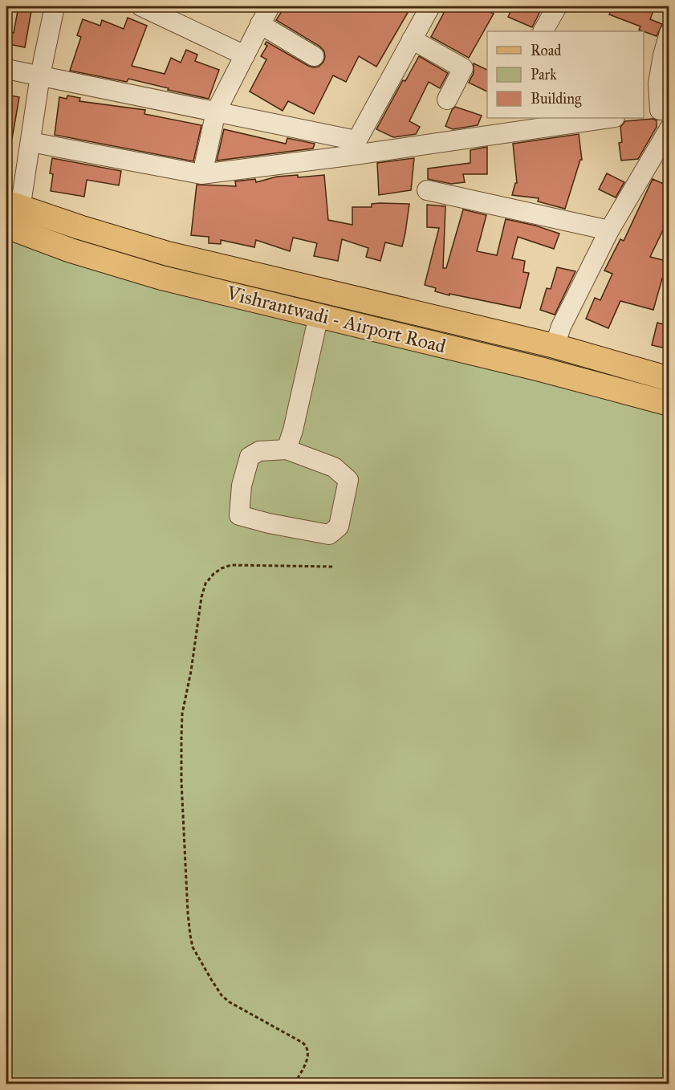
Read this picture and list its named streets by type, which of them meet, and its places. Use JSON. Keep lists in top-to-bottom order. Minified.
{"streets":{"main road":["Vishrantwadi - Airport Road"]},"legend":["Road","Park","Building"]}
